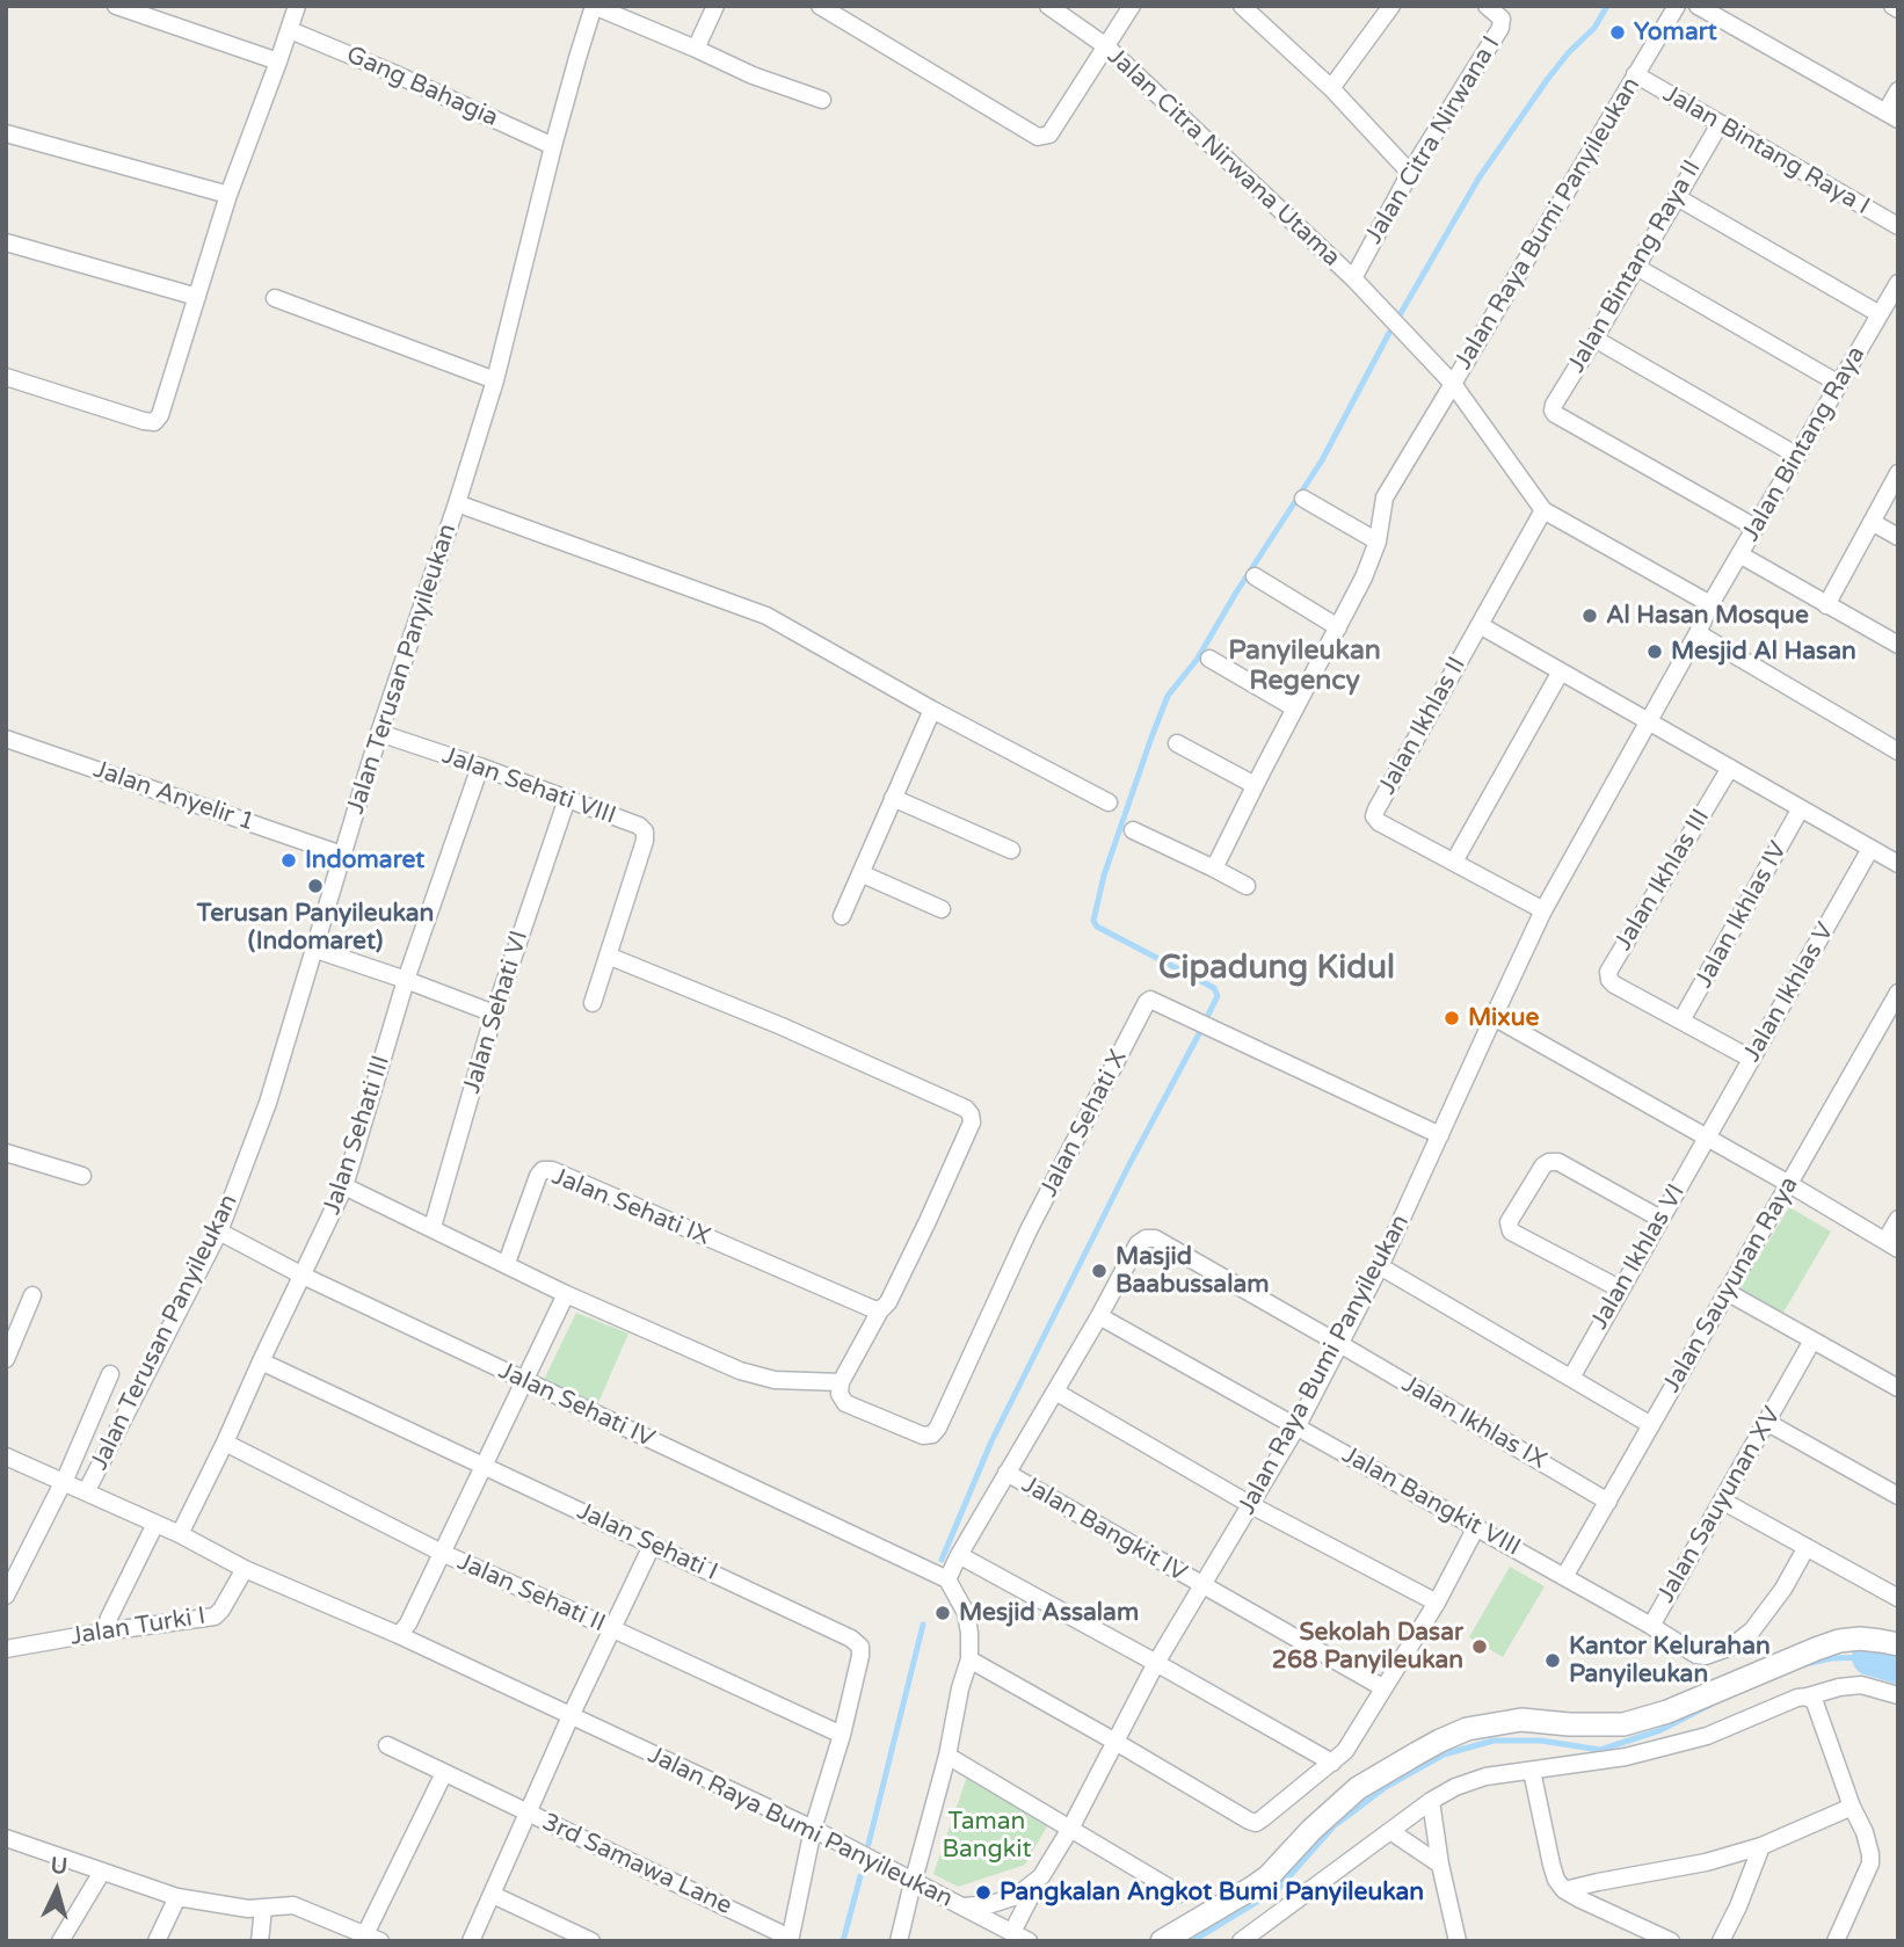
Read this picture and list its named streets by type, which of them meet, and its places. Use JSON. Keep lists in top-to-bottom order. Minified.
{"streets":{"street":["Gang Bahagia","Jalan Citra Nirwana I","Jalan Bintang Raya I","Jalan Citra Nirwana Utama","Jalan Raya Bumi Panyileukan","Jalan Bintang Raya II","Jalan Bintang Raya","Jalan Terusan Panyileukan","Jalan Ikhlas II","Jalan Sehati VIII","Jalan Anyelir 1","Jalan Ikhlas III","Jalan Ikhlas IV","Jalan Ikhlas V","Jalan Sehati VI","Jalan Sehati X","Jalan Sehati III","Jalan Sehati IX","Jalan Ikhlas VI","Jalan Sauyunan Raya","Jalan Sehati IV","Jalan Ikhlas IX","Jalan Bangkit VIII","Jalan Sauyunan XV","Jalan Bangkit IV","Jalan Sehati I","Jalan Sehati II","Jalan Turki I","3rd Samawa Lane"]},"crossings":[["Gang Bahagia","Jalan Terusan Panyileukan"],["Jalan Citra Nirwana I","Jalan Citra Nirwana Utama"],["Jalan Bintang Raya I","Jalan Raya Bumi Panyileukan"],["Jalan Bintang Raya I","Jalan Bintang Raya II"],["Jalan Citra Nirwana Utama","Jalan Raya Bumi Panyileukan"],["Jalan Raya Bumi Panyileukan","Jalan Bintang Raya"],["Jalan Raya Bumi Panyileukan","Jalan Terusan Panyileukan"],["Jalan Raya Bumi Panyileukan","Jalan Ikhlas II"],["Jalan Raya Bumi Panyileukan","Jalan Sehati X"],["Jalan Raya Bumi Panyileukan","Jalan Sehati III"],["Jalan Raya Bumi Panyileukan","Jalan Ikhlas IX"],["Jalan Raya Bumi Panyileukan","Jalan Bangkit VIII"],["Jalan Raya Bumi Panyileukan","Jalan Bangkit IV"],["Jalan Raya Bumi Panyileukan","Jalan Sehati I"],["Jalan Raya Bumi Panyileukan","Jalan Turki I"],["Jalan Bintang Raya II","Jalan Bintang Raya"],["Jalan Terusan Panyileukan","Jalan Sehati VIII"],["Jalan Terusan Panyileukan","Jalan Anyelir 1"],["Jalan Terusan Panyileukan","Jalan Sehati IV"],["Jalan Sehati VIII","Jalan Sehati VI"],["Jalan Sehati VIII","Jalan Sehati III"],["Jalan Ikhlas III","Jalan Ikhlas IV"],["Jalan Ikhlas III","Jalan Ikhlas V"],["Jalan Ikhlas V","Jalan Ikhlas VI"],["Jalan Sehati III","Jalan Sehati IV"],["Jalan Sehati III","Jalan Sehati I"],["Jalan Sehati III","Jalan Sehati II"],["Jalan Sauyunan Raya","Jalan Ikhlas IX"],["Jalan Sauyunan Raya","Jalan Bangkit VIII"],["Jalan Sauyunan Raya","Jalan Sauyunan XV"],["Jalan Ikhlas IX","Jalan Bangkit VIII"],["Jalan Bangkit VIII","Jalan Sauyunan XV"],["Jalan Sehati I","Jalan Sehati II"],["Jalan Sehati I","3rd Samawa Lane"]],"districts":["Panyileukan Regency","Cipadung Kidul"],"parks":["Taman Bangkit"],"places":["Yomart","Al Hasan Mosque","Mesjid Al Hasan","Indomaret","Terusan Panyileukan (Indomaret)","Mixue","Masjid Baabussalam","Mesjid Assalam","Sekolah Dasar 268 Panyileukan","Kantor Kelurahan Panyileukan","Pangkalan Angkot Bumi Panyileukan"],"north":"top"}
